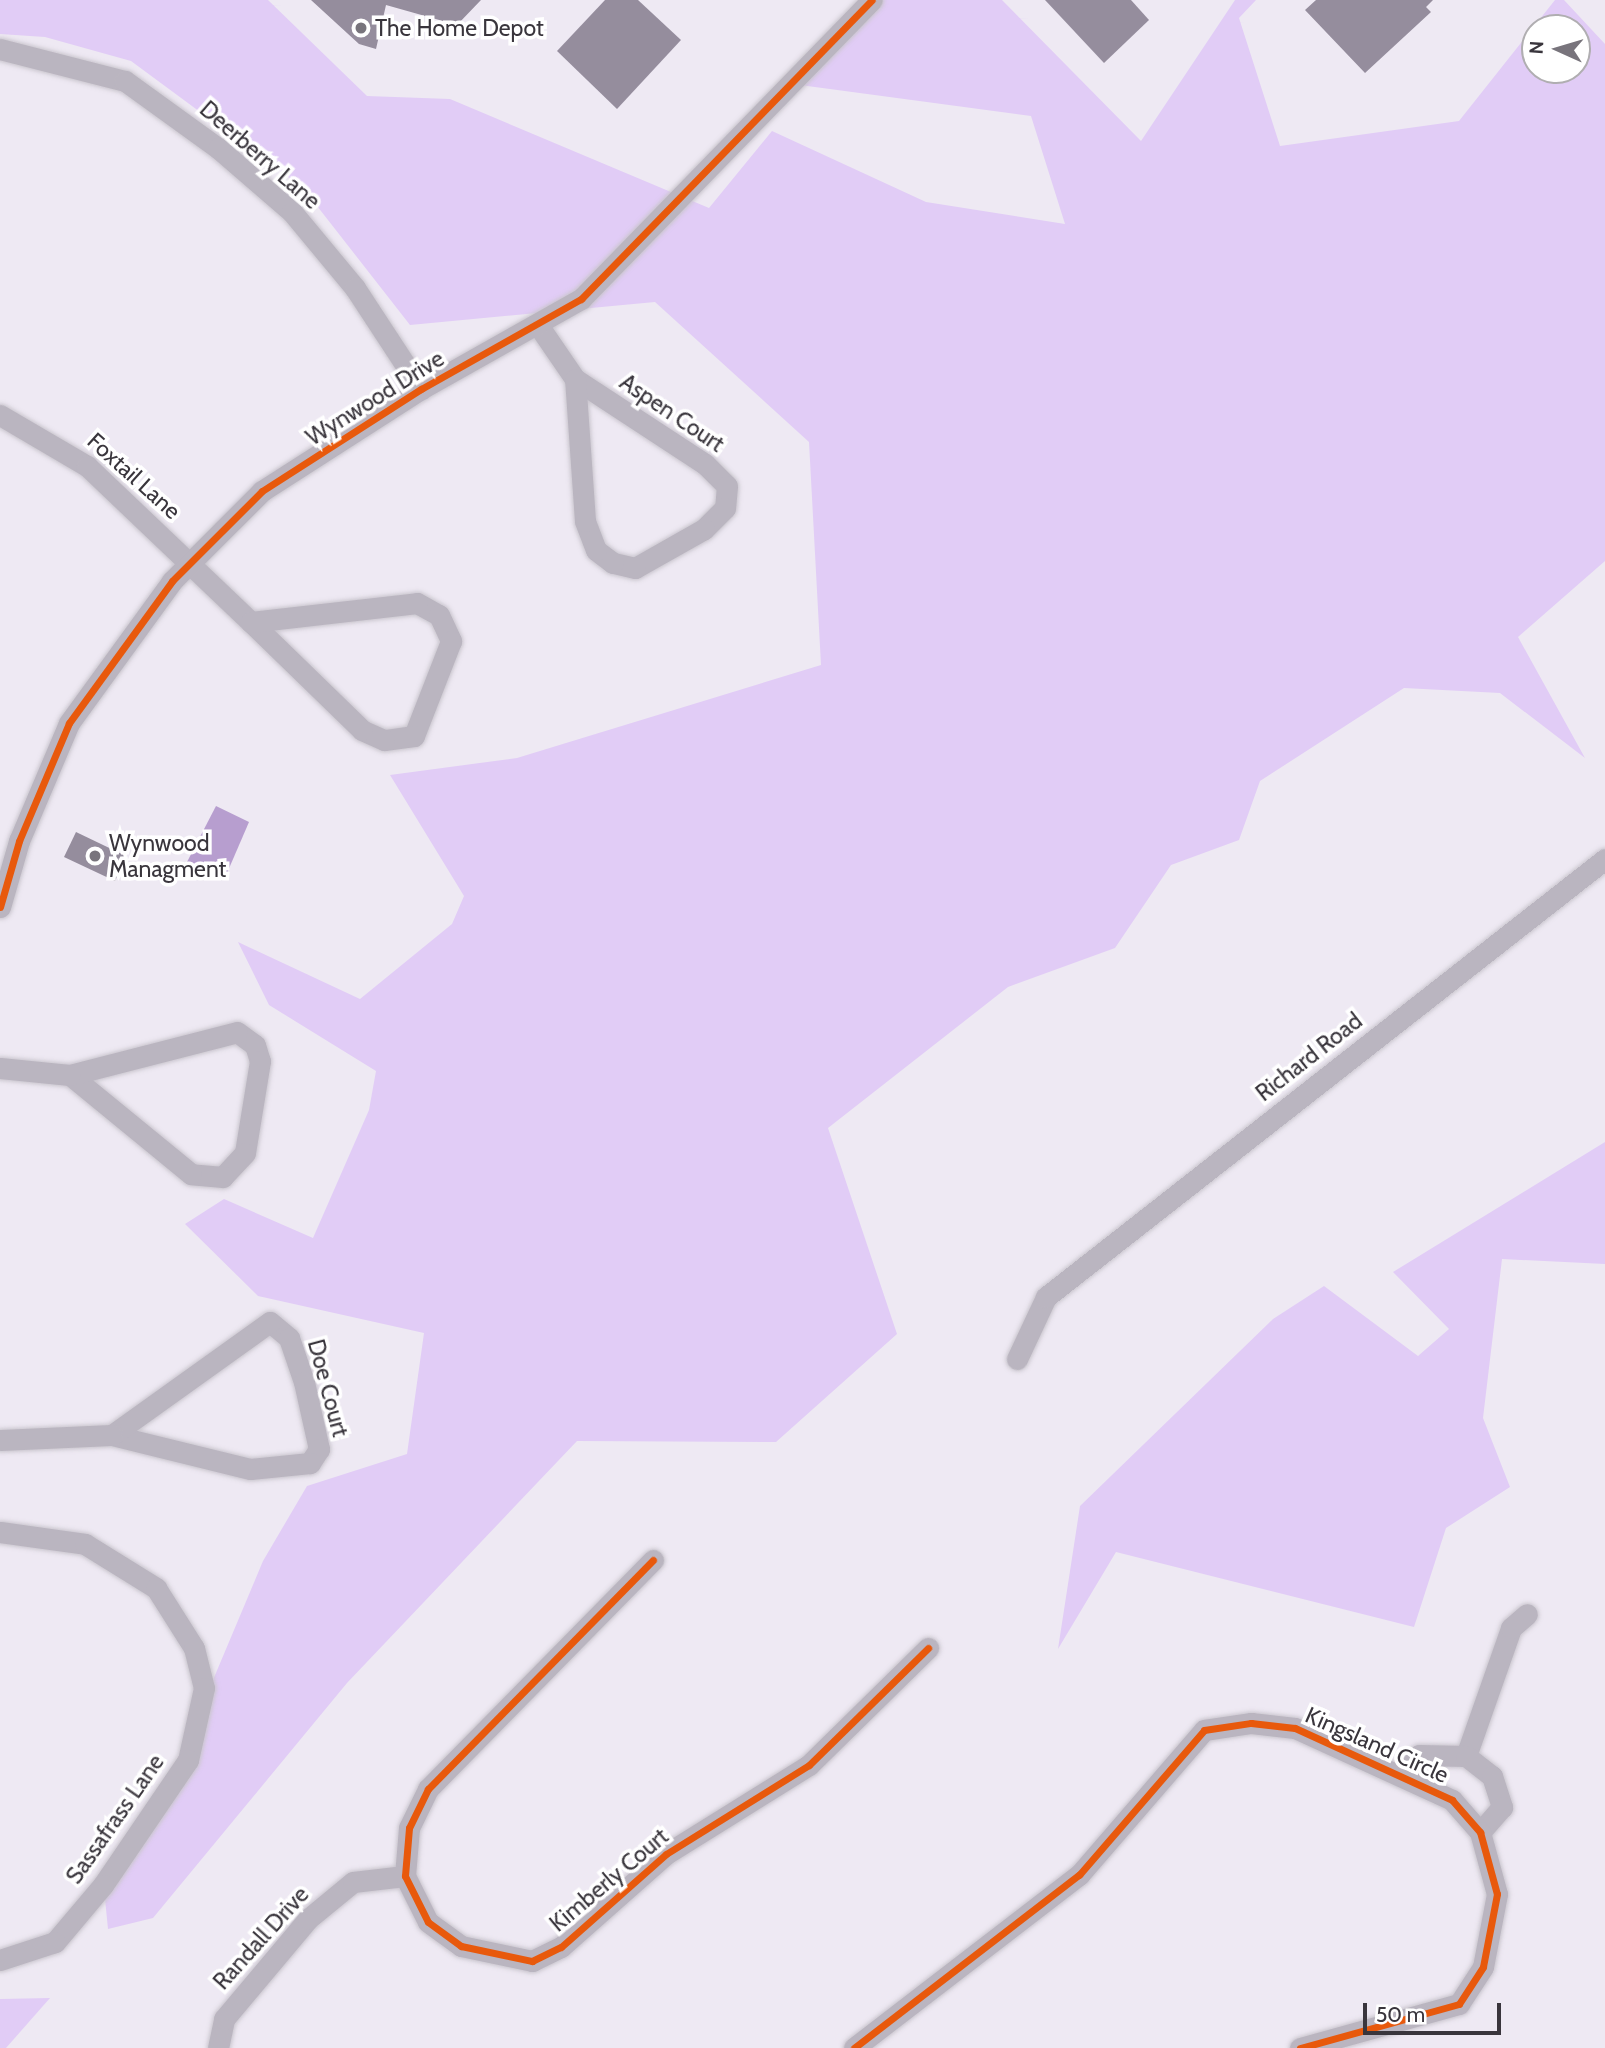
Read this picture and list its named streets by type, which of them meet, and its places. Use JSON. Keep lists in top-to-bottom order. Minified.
{"streets":{"street":["Deerberry Lane","Wynwood Drive","Aspen Court","Foxtail Lane","Richard Road","Doe Court","Kingsland Circle","Sassafrass Lane","Kimberly Court","Randall Drive"]},"crossings":[["Deerberry Lane","Wynwood Drive"],["Wynwood Drive","Aspen Court"],["Wynwood Drive","Foxtail Lane"],["Kimberly Court","Randall Drive"]],"places":["The Home Depot","Wynwood Managment"],"scale_bar":"50 m","north":"left"}
